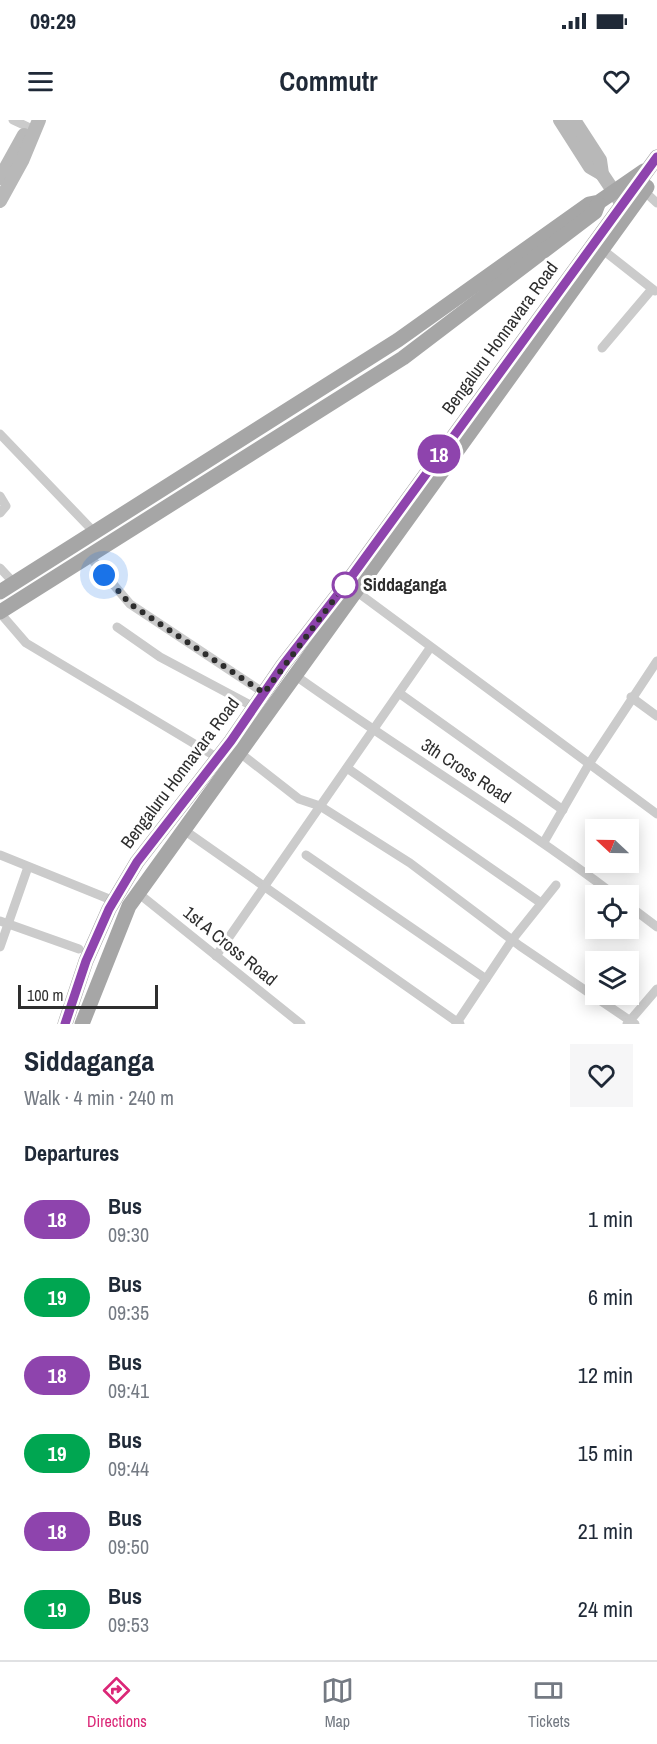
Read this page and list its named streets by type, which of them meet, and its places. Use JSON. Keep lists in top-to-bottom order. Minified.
{"streets":{"main road":["Bengaluru Honnavara Road"],"street":["3th Cross Road","1st A Cross Road"]},"crossings":[["Bengaluru Honnavara Road","3th Cross Road"],["Bengaluru Honnavara Road","1st A Cross Road"]],"places":["Siddaganga"],"lines":["bus line 18"],"scale_bar":"100 m","north":"left","page":{"status":"09:29","header":"Commutr","on_map":"18","scale":"100 m","heading":[["Siddaganga","Walk · 4 min · 240 m"],"Departures"],"list":[{"mark":"18","name":"Bus","note":"09:30","value":"1 min"},{"mark":"19","name":"Bus","note":"09:35","value":"6 min"},{"mark":"18","name":"Bus","note":"09:41","value":"12 min"},{"mark":"19","name":"Bus","note":"09:44","value":"15 min"},{"mark":"18","name":"Bus","note":"09:50","value":"21 min"},{"mark":"19","name":"Bus","note":"09:53","value":"24 min"}],"tabs":["Directions","Map","Tickets"]}}
